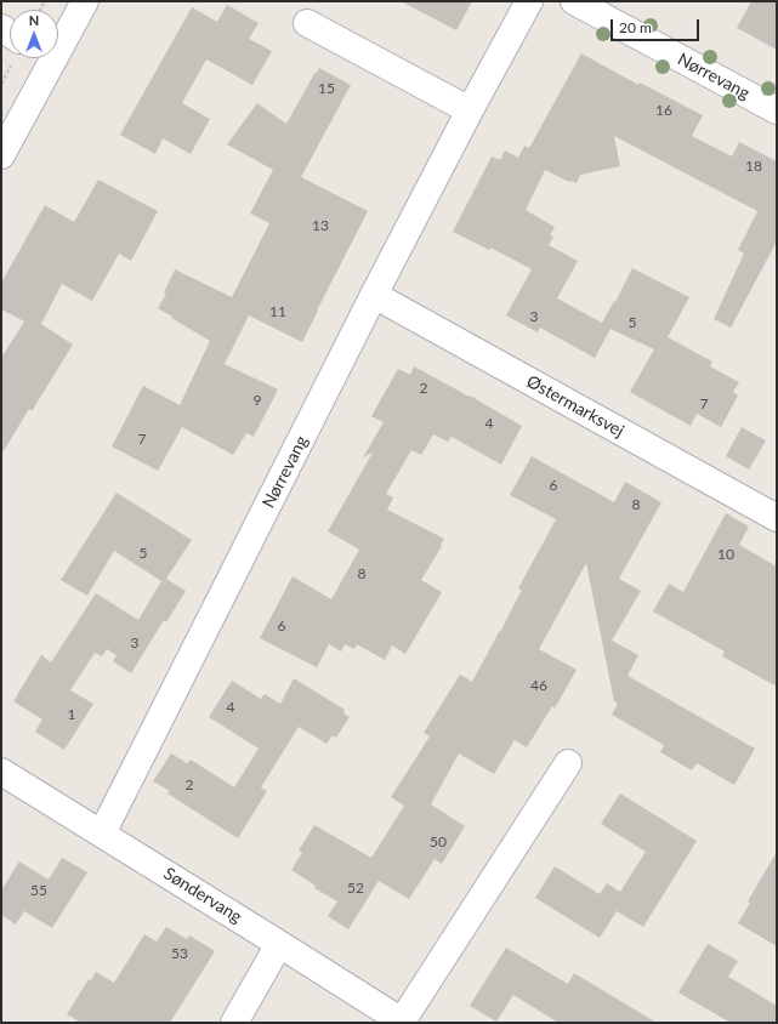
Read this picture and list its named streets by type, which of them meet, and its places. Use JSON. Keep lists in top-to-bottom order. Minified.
{"streets":{"street":["Nørrevang","Østermarksvej","Søndervang"]},"crossings":[["Nørrevang","Østermarksvej"],["Nørrevang","Søndervang"]],"house_numbers":["15","16","18","13","11","3","5","2","9","7","4","7","6","8","5","10","8","6","3","46","4","1","2","50","52","55","53"],"scale_bar":"20 m","north":"top"}
